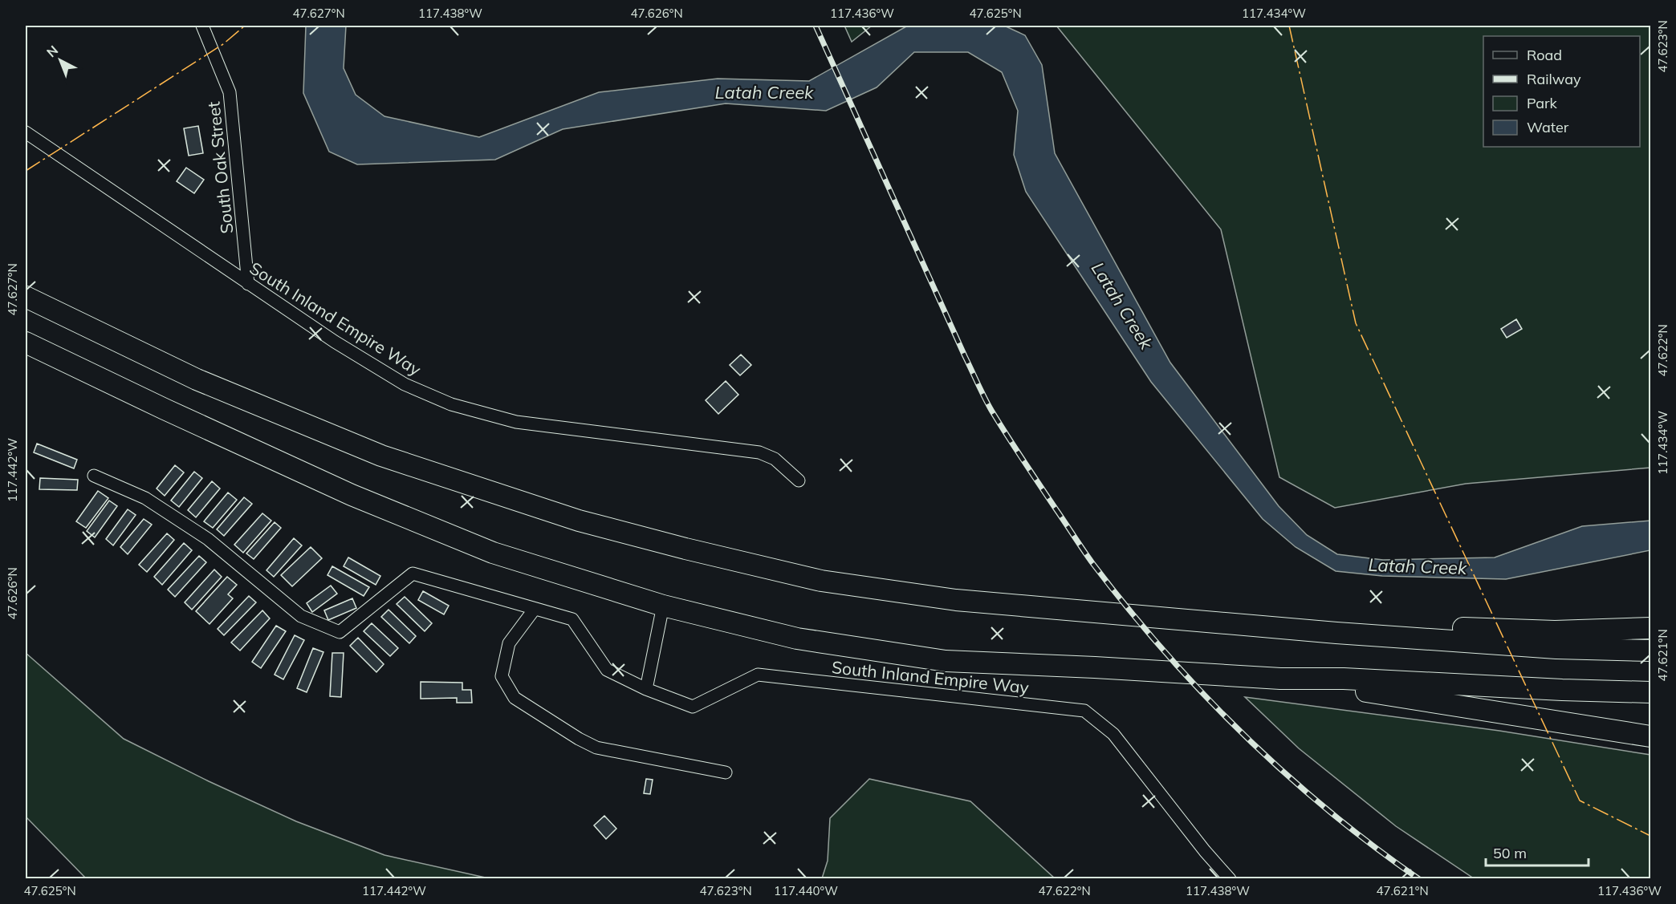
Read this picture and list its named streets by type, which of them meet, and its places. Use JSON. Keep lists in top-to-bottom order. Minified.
{"streets":{"street":["South Oak Street","South Inland Empire Way"]},"crossings":[["South Oak Street","South Inland Empire Way"]],"water":["Latah Creek"],"legend":["Road","Railway","Park","Water"],"scale_bar":"50 m","north":"top left","coordinates":["47.627°N","117.438°W","47.626°N","117.436°W","47.625°N","117.434°W","47.623°N","47.622°N","117.442°W","47.621°N","117.440°W"]}
